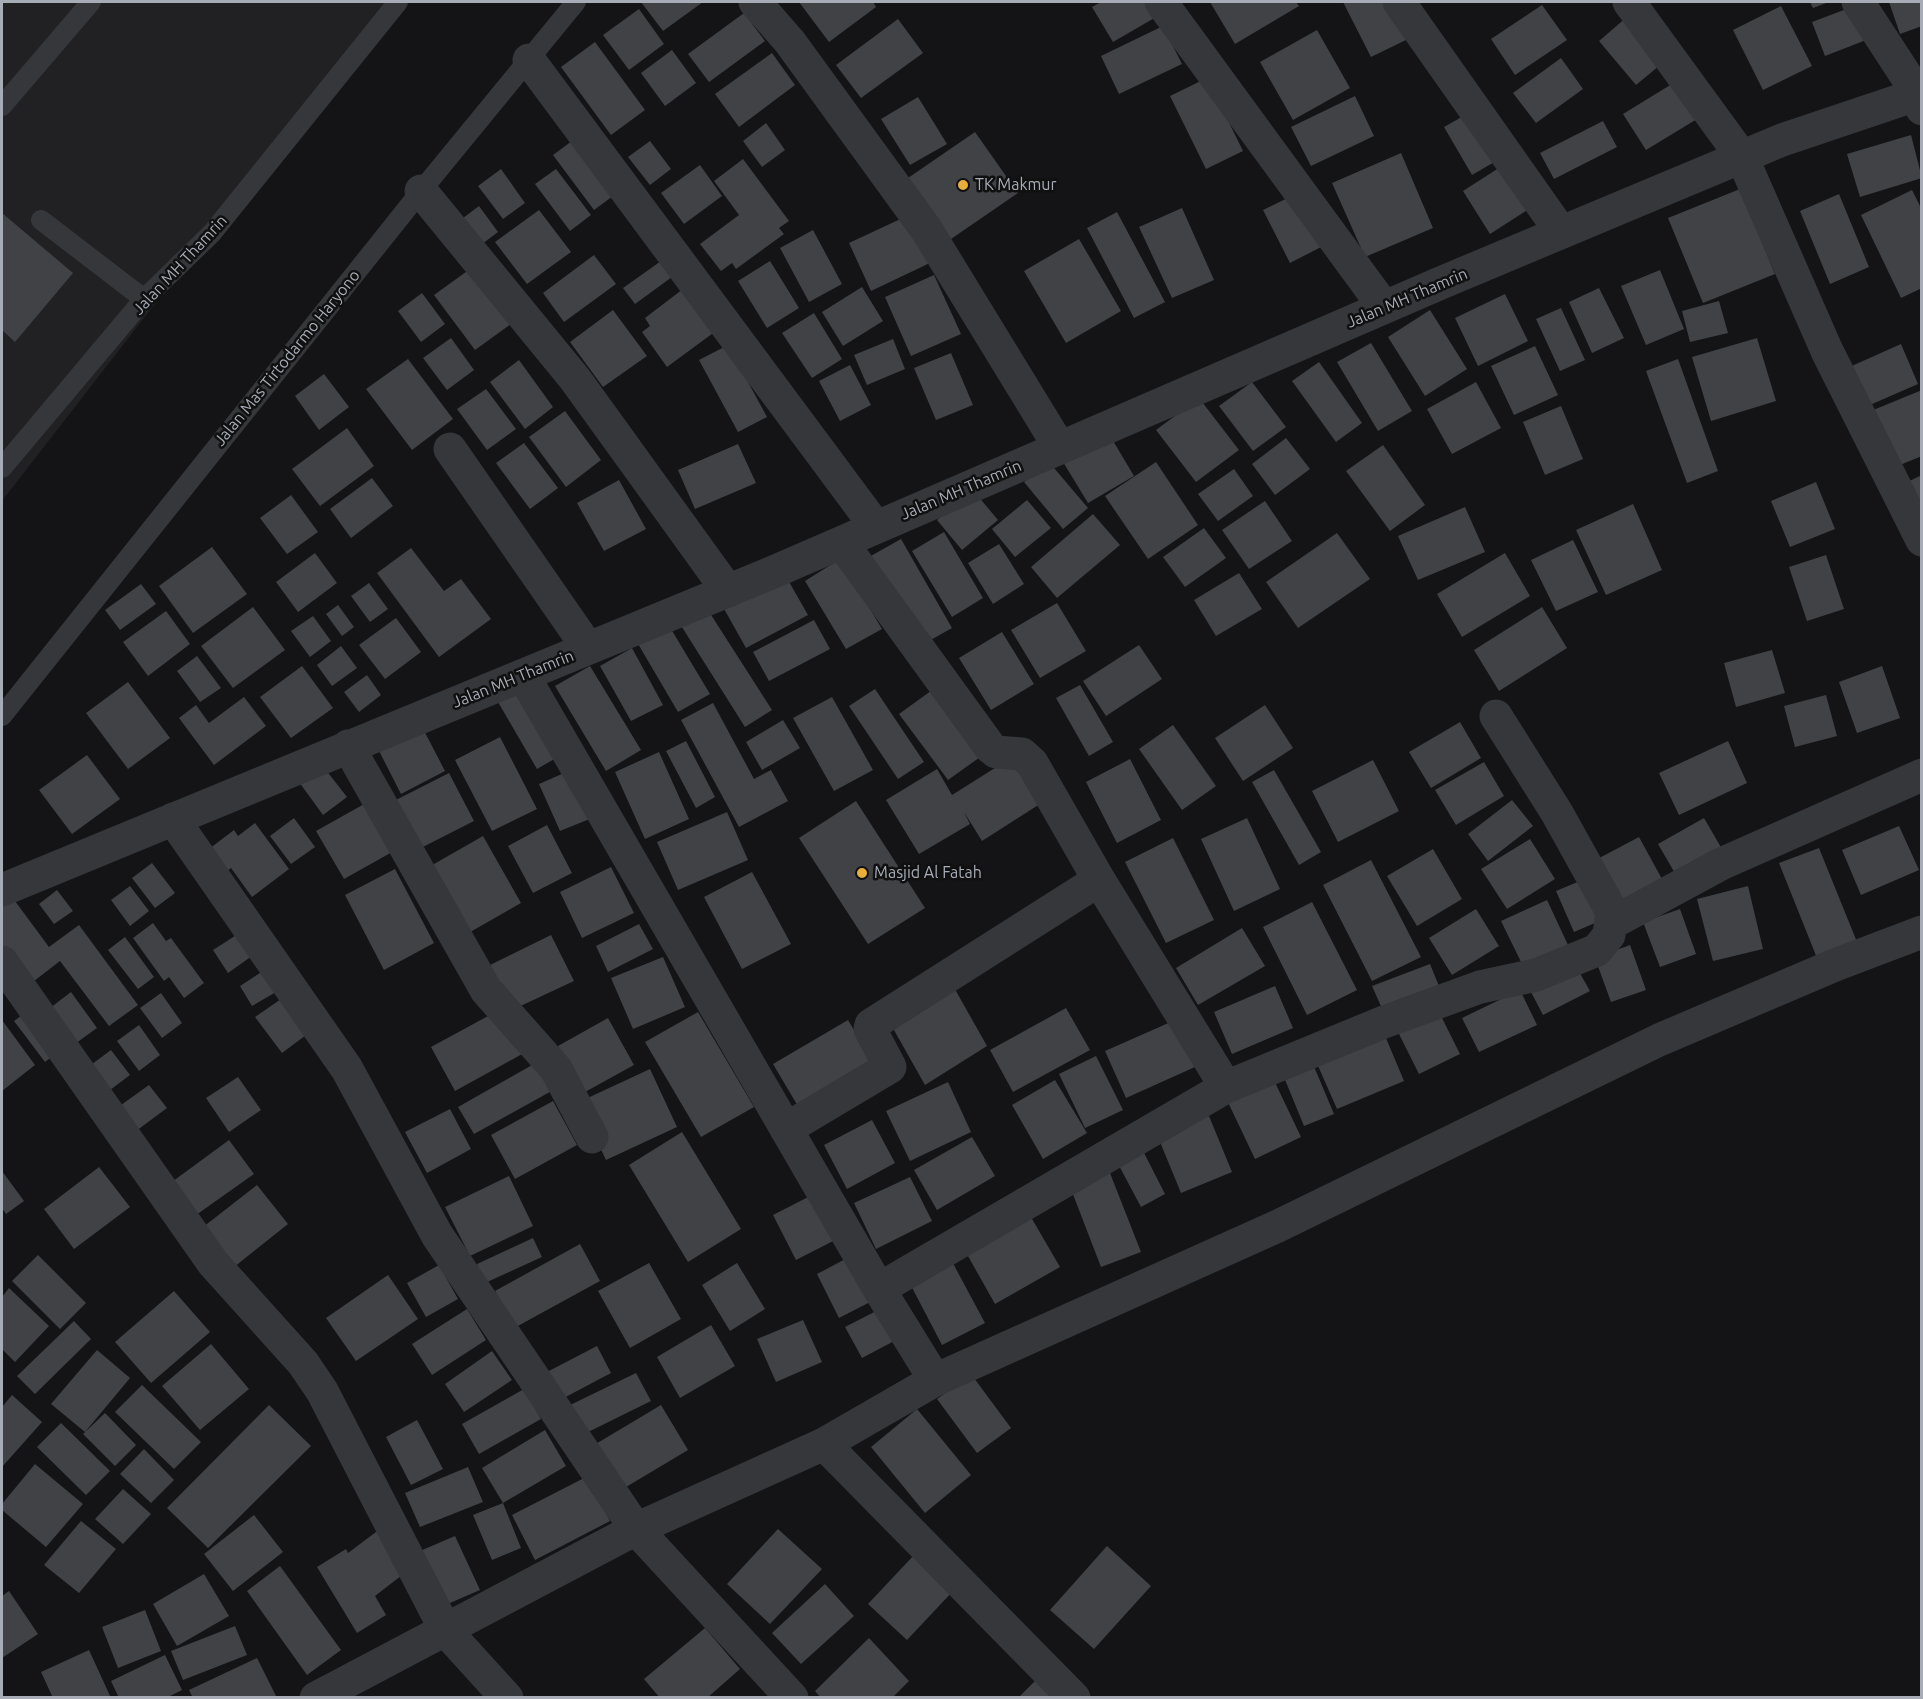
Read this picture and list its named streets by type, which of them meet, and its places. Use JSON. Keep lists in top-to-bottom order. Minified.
{"streets":{"street":["Jalan MH Thamrin"],"lane":["Jalan Mas Tirtodarmo Haryono"]},"places":["TK Makmur","Masjid Al Fatah"]}
